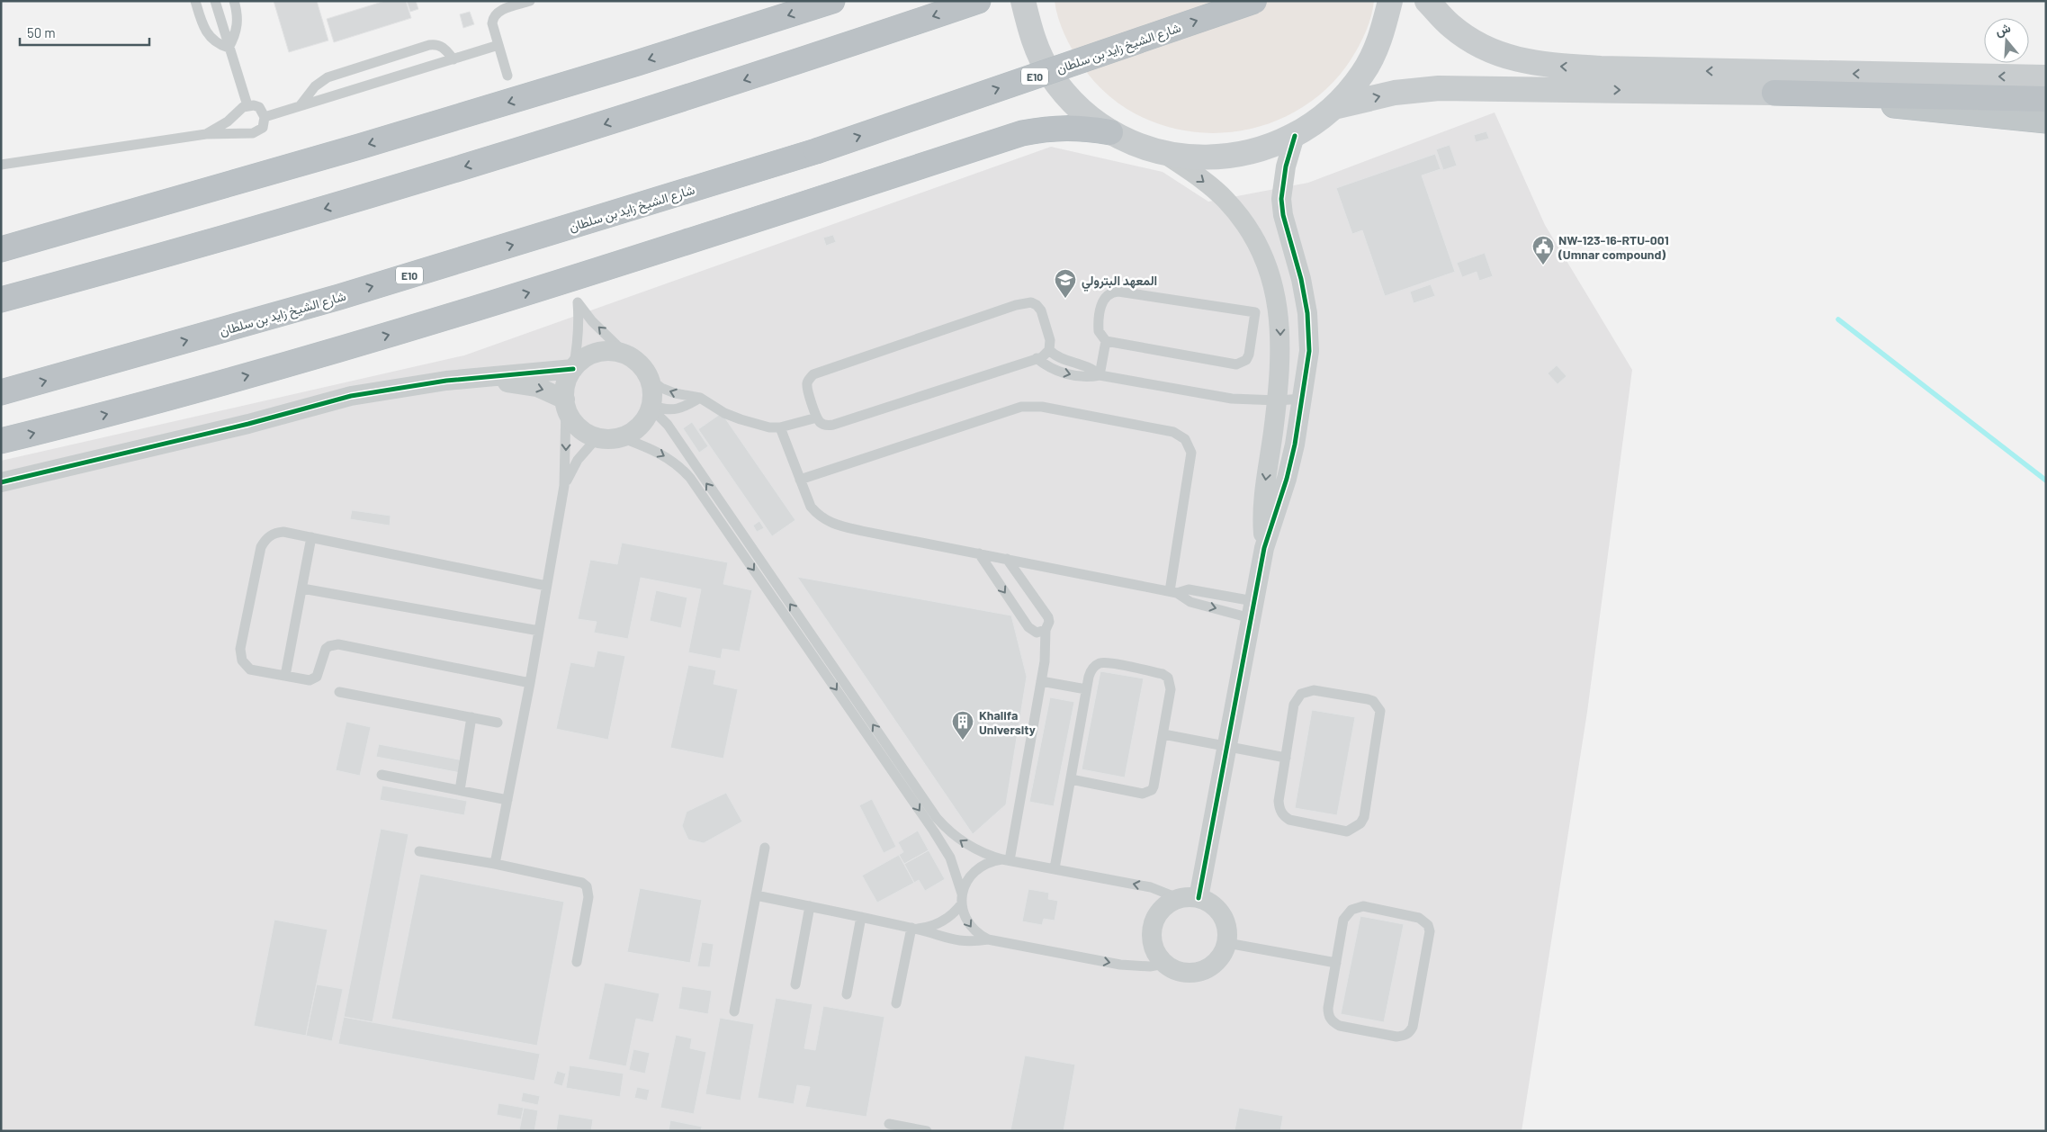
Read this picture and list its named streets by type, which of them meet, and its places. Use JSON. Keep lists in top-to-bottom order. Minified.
{"streets":{"highway":["شارع الشيخ زايد بن سلطان","E10"]},"places":{"public building":["NW-123-16-RTU-001 (Umnar compound)"],"school or university":["المعهد البترولي"],"building":["Khalifa University"]},"scale_bar":"50 m","north":"top"}
